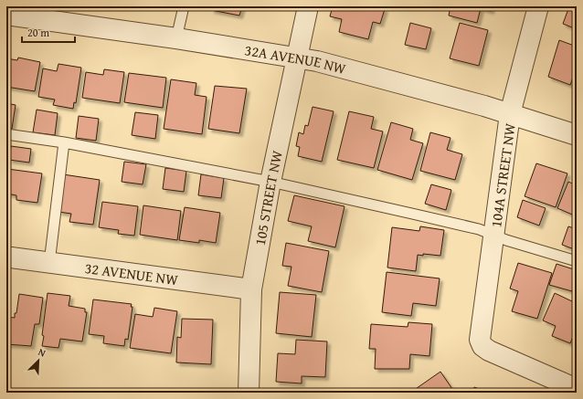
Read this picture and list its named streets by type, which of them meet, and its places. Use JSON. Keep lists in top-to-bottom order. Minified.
{"streets":{"street":["32A AVENUE NW","104A STREET NW","105 STREET NW","32 AVENUE NW"]},"crossings":[["32A AVENUE NW","104A STREET NW"],["32A AVENUE NW","105 STREET NW"],["105 STREET NW","32 AVENUE NW"]],"scale_bar":"20 m","north":"top right"}
